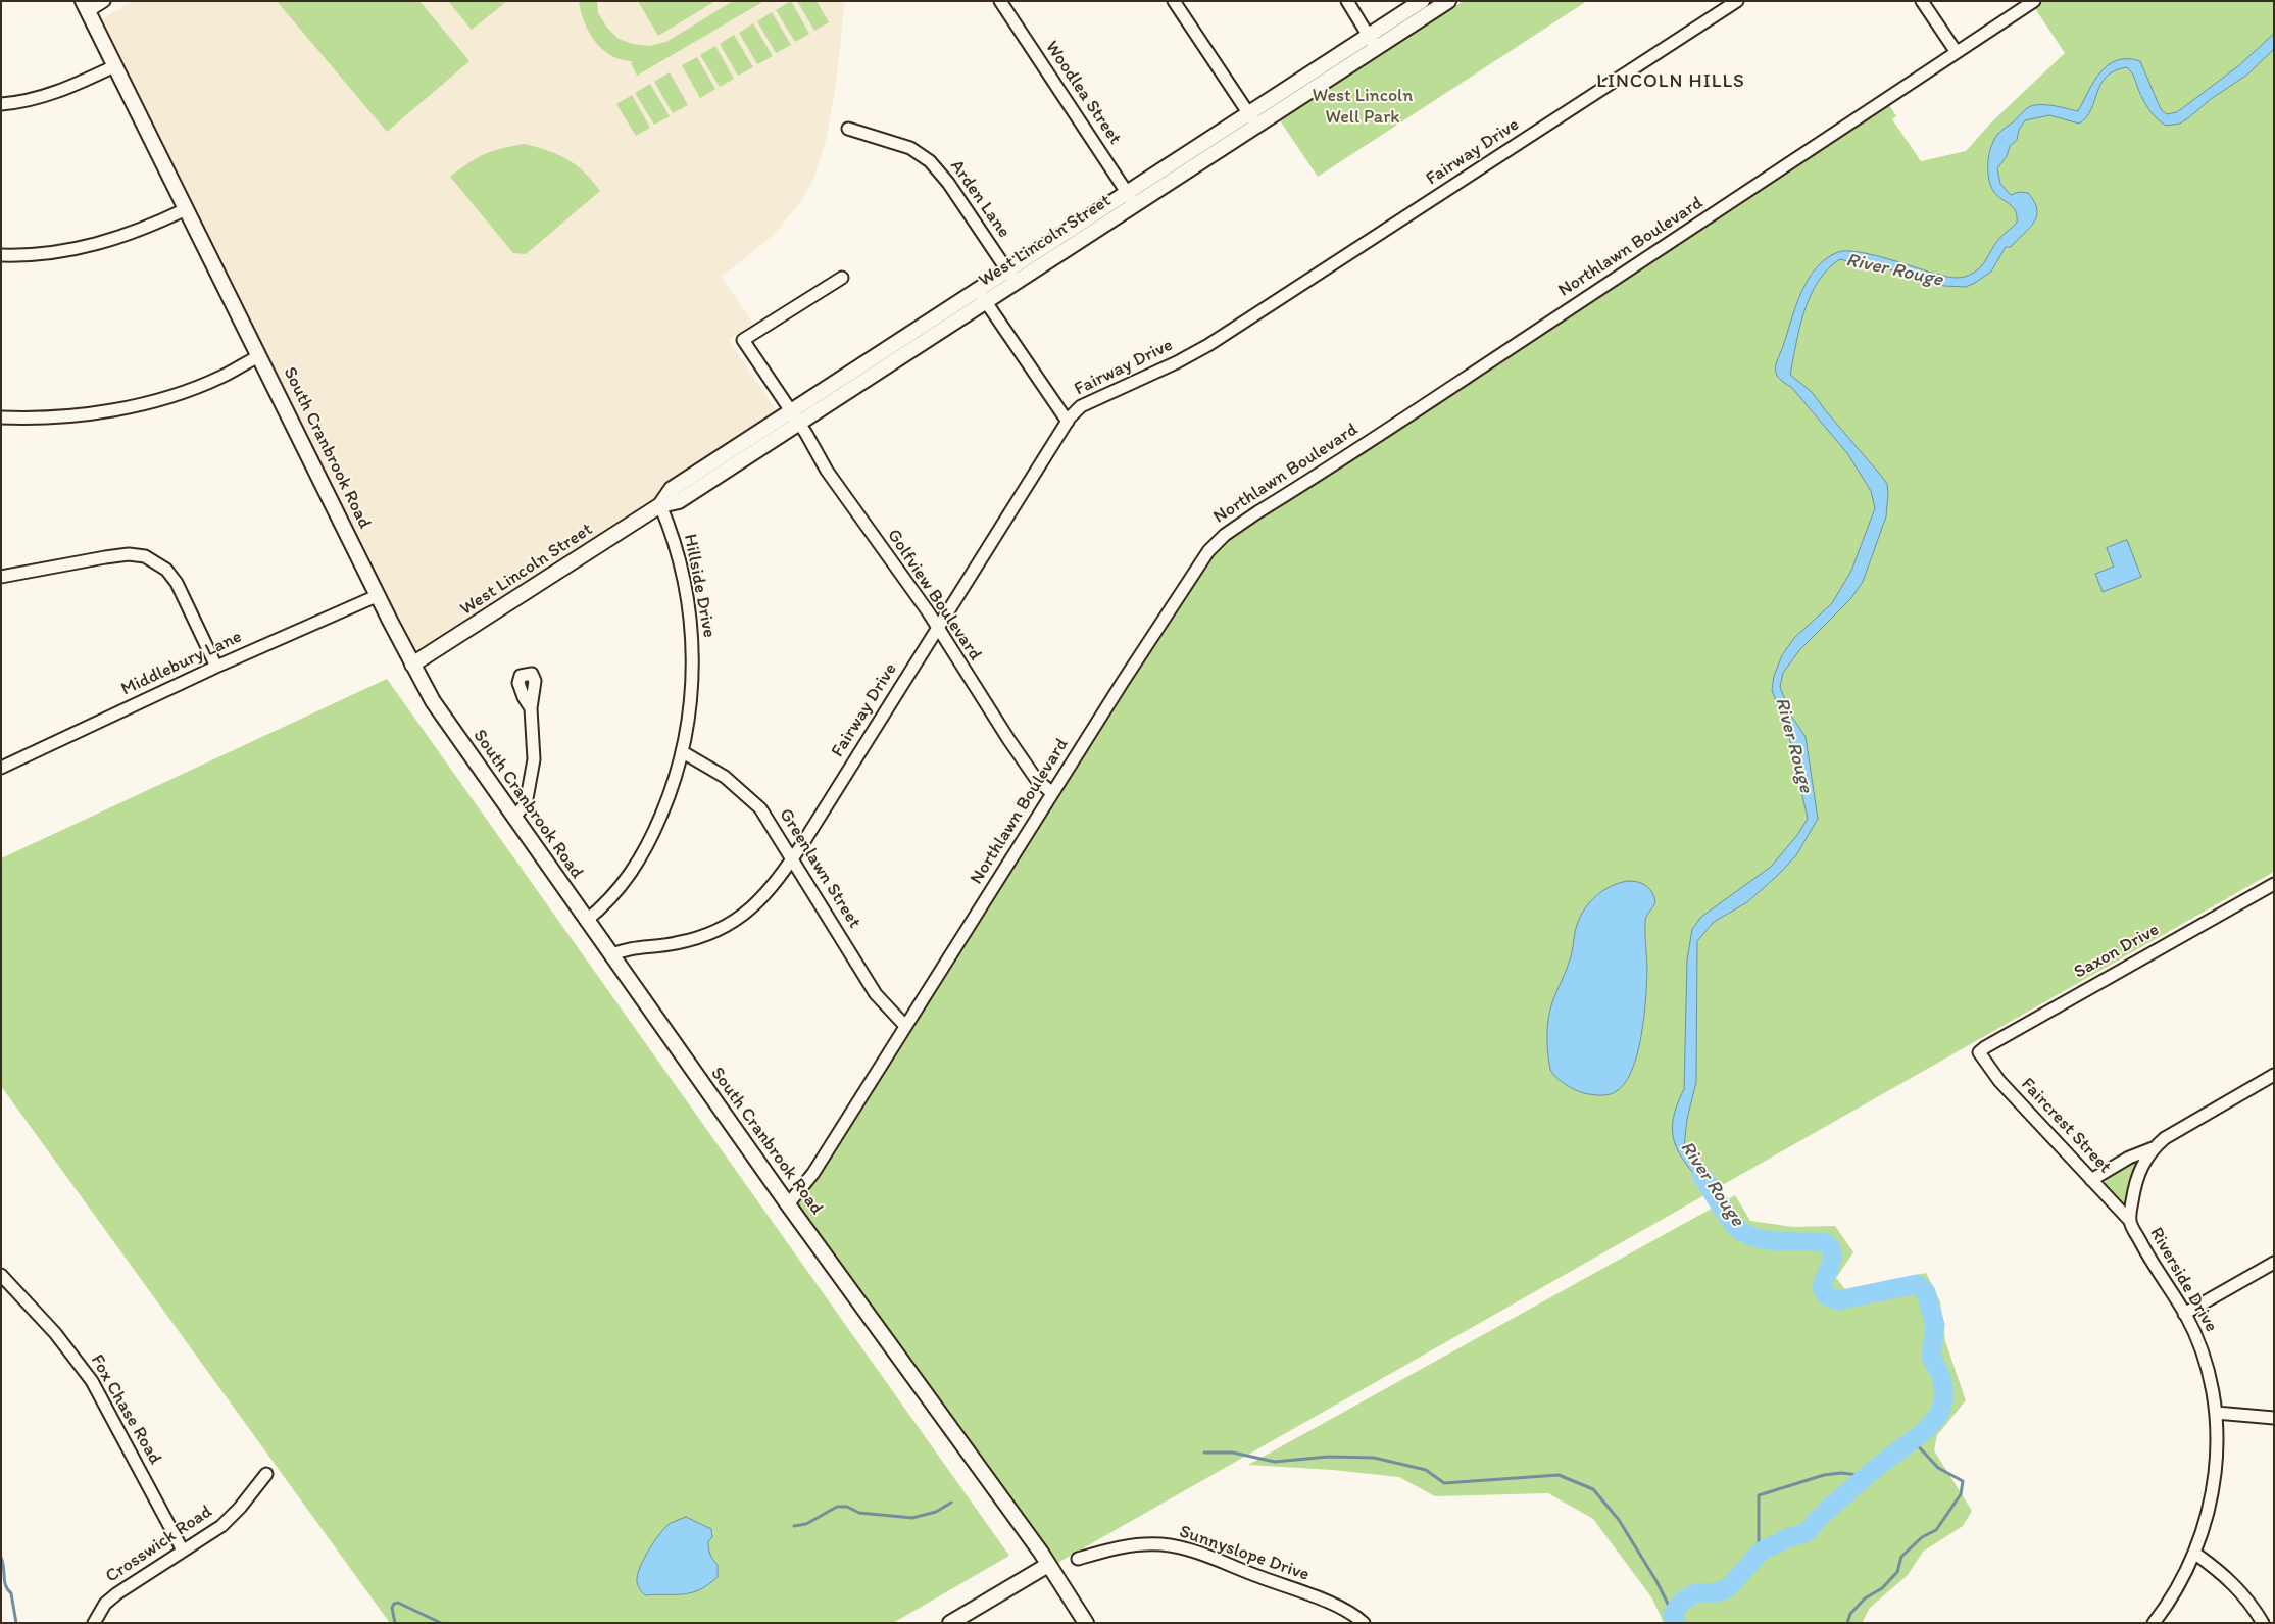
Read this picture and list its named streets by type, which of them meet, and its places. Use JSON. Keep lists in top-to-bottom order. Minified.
{"streets":{"street":["Woodlea Street","Fairway Drive","Arden Lane","West Lincoln Street","Northlawn Boulevard","South Cranbrook Road","Hillside Drive","Golfview Boulevard","Middlebury Lane","Greenlawn Street","Saxon Drive","Faircrest Street","Riverside Drive","Fox Chase Road","Crosswick Road","Sunnyslope Drive"]},"crossings":[["Woodlea Street","West Lincoln Street"],["Fairway Drive","South Cranbrook Road"],["Fairway Drive","Golfview Boulevard"],["Fairway Drive","Greenlawn Street"],["Arden Lane","West Lincoln Street"],["West Lincoln Street","South Cranbrook Road"],["West Lincoln Street","Hillside Drive"],["West Lincoln Street","Golfview Boulevard"],["Northlawn Boulevard","South Cranbrook Road"],["Northlawn Boulevard","Golfview Boulevard"],["Northlawn Boulevard","Greenlawn Street"],["South Cranbrook Road","Hillside Drive"],["South Cranbrook Road","Middlebury Lane"],["Hillside Drive","Greenlawn Street"],["Saxon Drive","Faircrest Street"],["Faircrest Street","Riverside Drive"],["Fox Chase Road","Crosswick Road"]],"districts":["LINCOLN HILLS"],"water":["River Rouge"],"parks":["West Lincoln Well Park"]}
